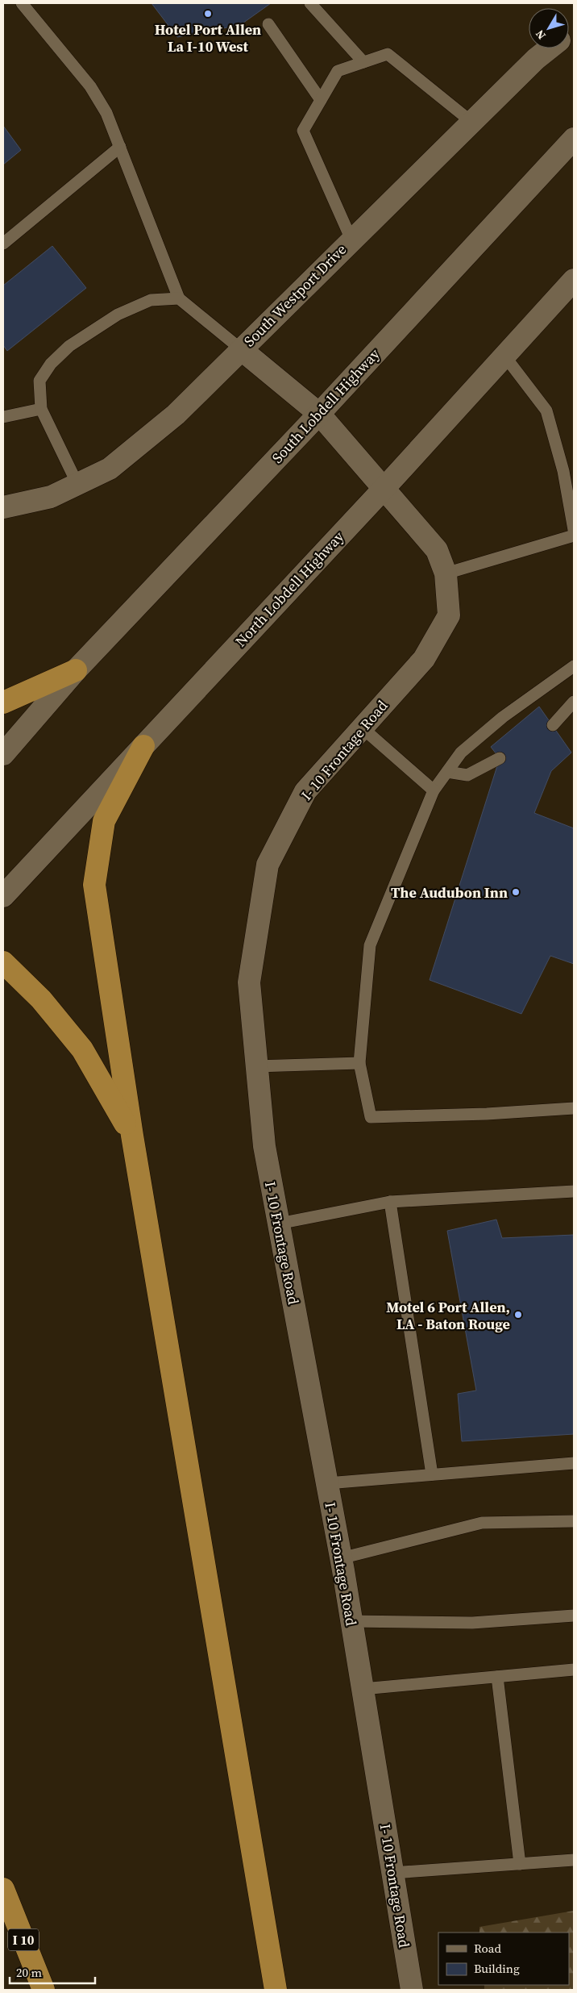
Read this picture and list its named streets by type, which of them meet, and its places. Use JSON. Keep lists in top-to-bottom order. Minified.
{"streets":{"highway":["I 10"],"street":["South Westport Drive","South Lobdell Highway","North Lobdell Highway","I- 10 Frontage Road"]},"crossings":[["South Westport Drive","I- 10 Frontage Road"],["South Lobdell Highway","I- 10 Frontage Road"],["North Lobdell Highway","I- 10 Frontage Road"]],"places":["Hotel Port Allen La I-10 West","The Audubon Inn","Motel 6 Port Allen, LA - Baton Rouge"],"legend":["Road","Building"],"scale_bar":"20 m","north":"bottom left"}
